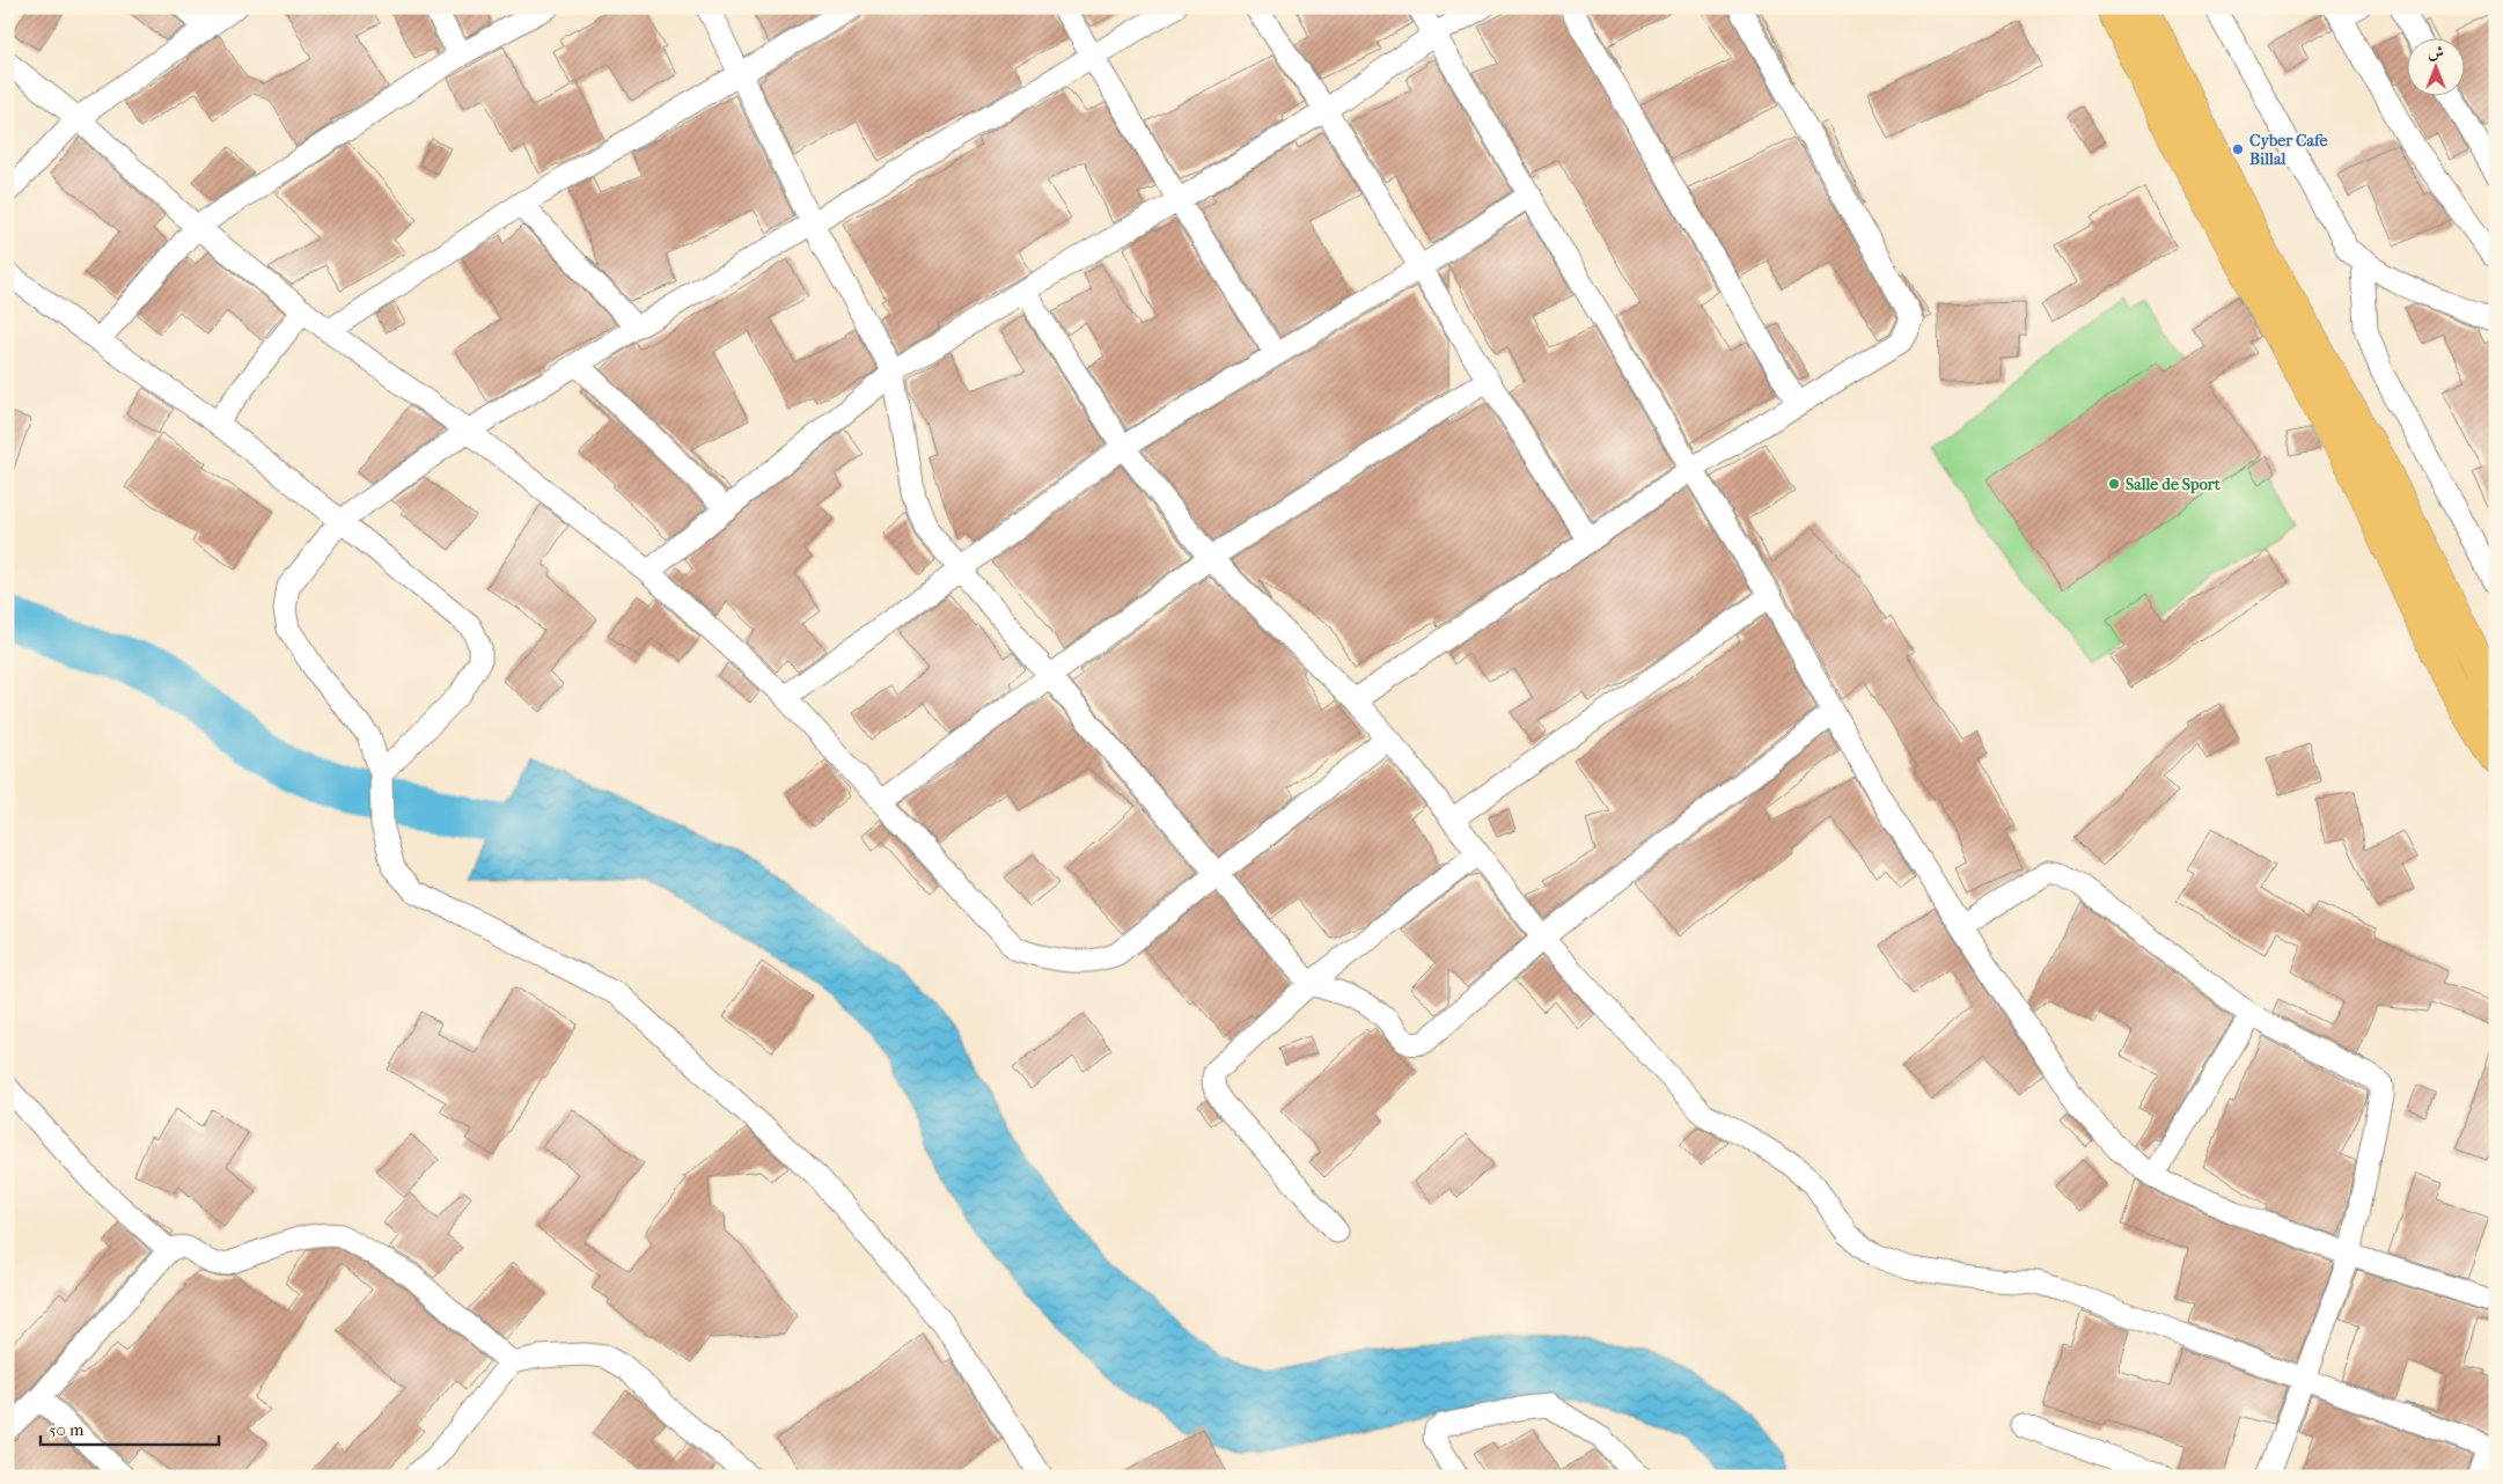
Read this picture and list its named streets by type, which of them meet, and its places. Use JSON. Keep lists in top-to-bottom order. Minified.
{"places":["Cyber Cafe Billal","Salle de Sport"],"scale_bar":"50 m","north":"top"}
